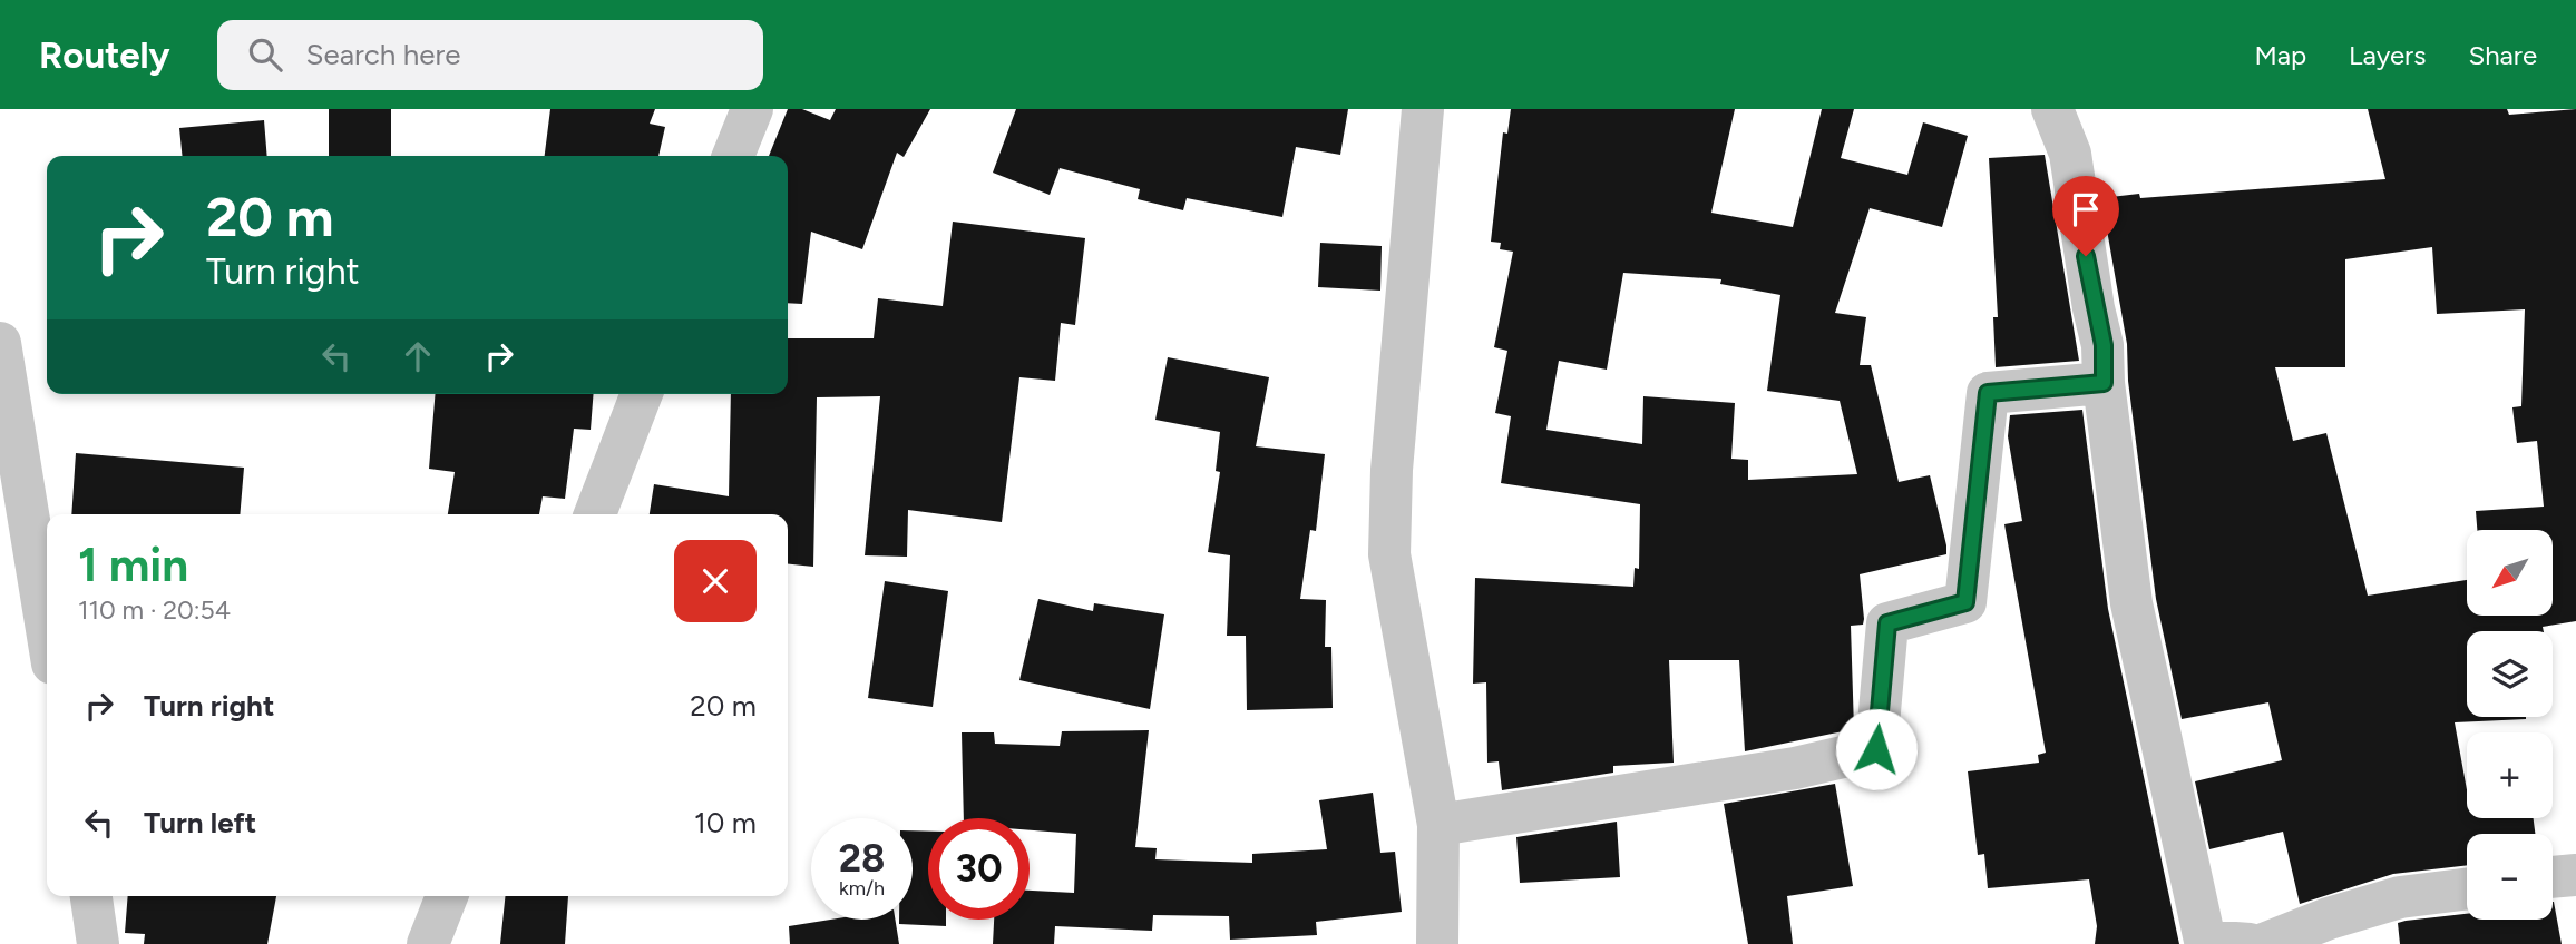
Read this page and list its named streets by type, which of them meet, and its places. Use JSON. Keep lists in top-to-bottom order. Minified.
{"north":"bottom left","page":{"header":"Routely","search":"Search here","nav":["Map","Layers","Share"],"turn":["20 m","Turn right"],"heading":["1 min","110 m · 20:54"],"map_buttons":["+","−"],"list":[{"name":"Turn right","value":"20 m"},{"name":"Turn left","value":"10 m"}],"speed":"28 km/h","limit":"30"}}
